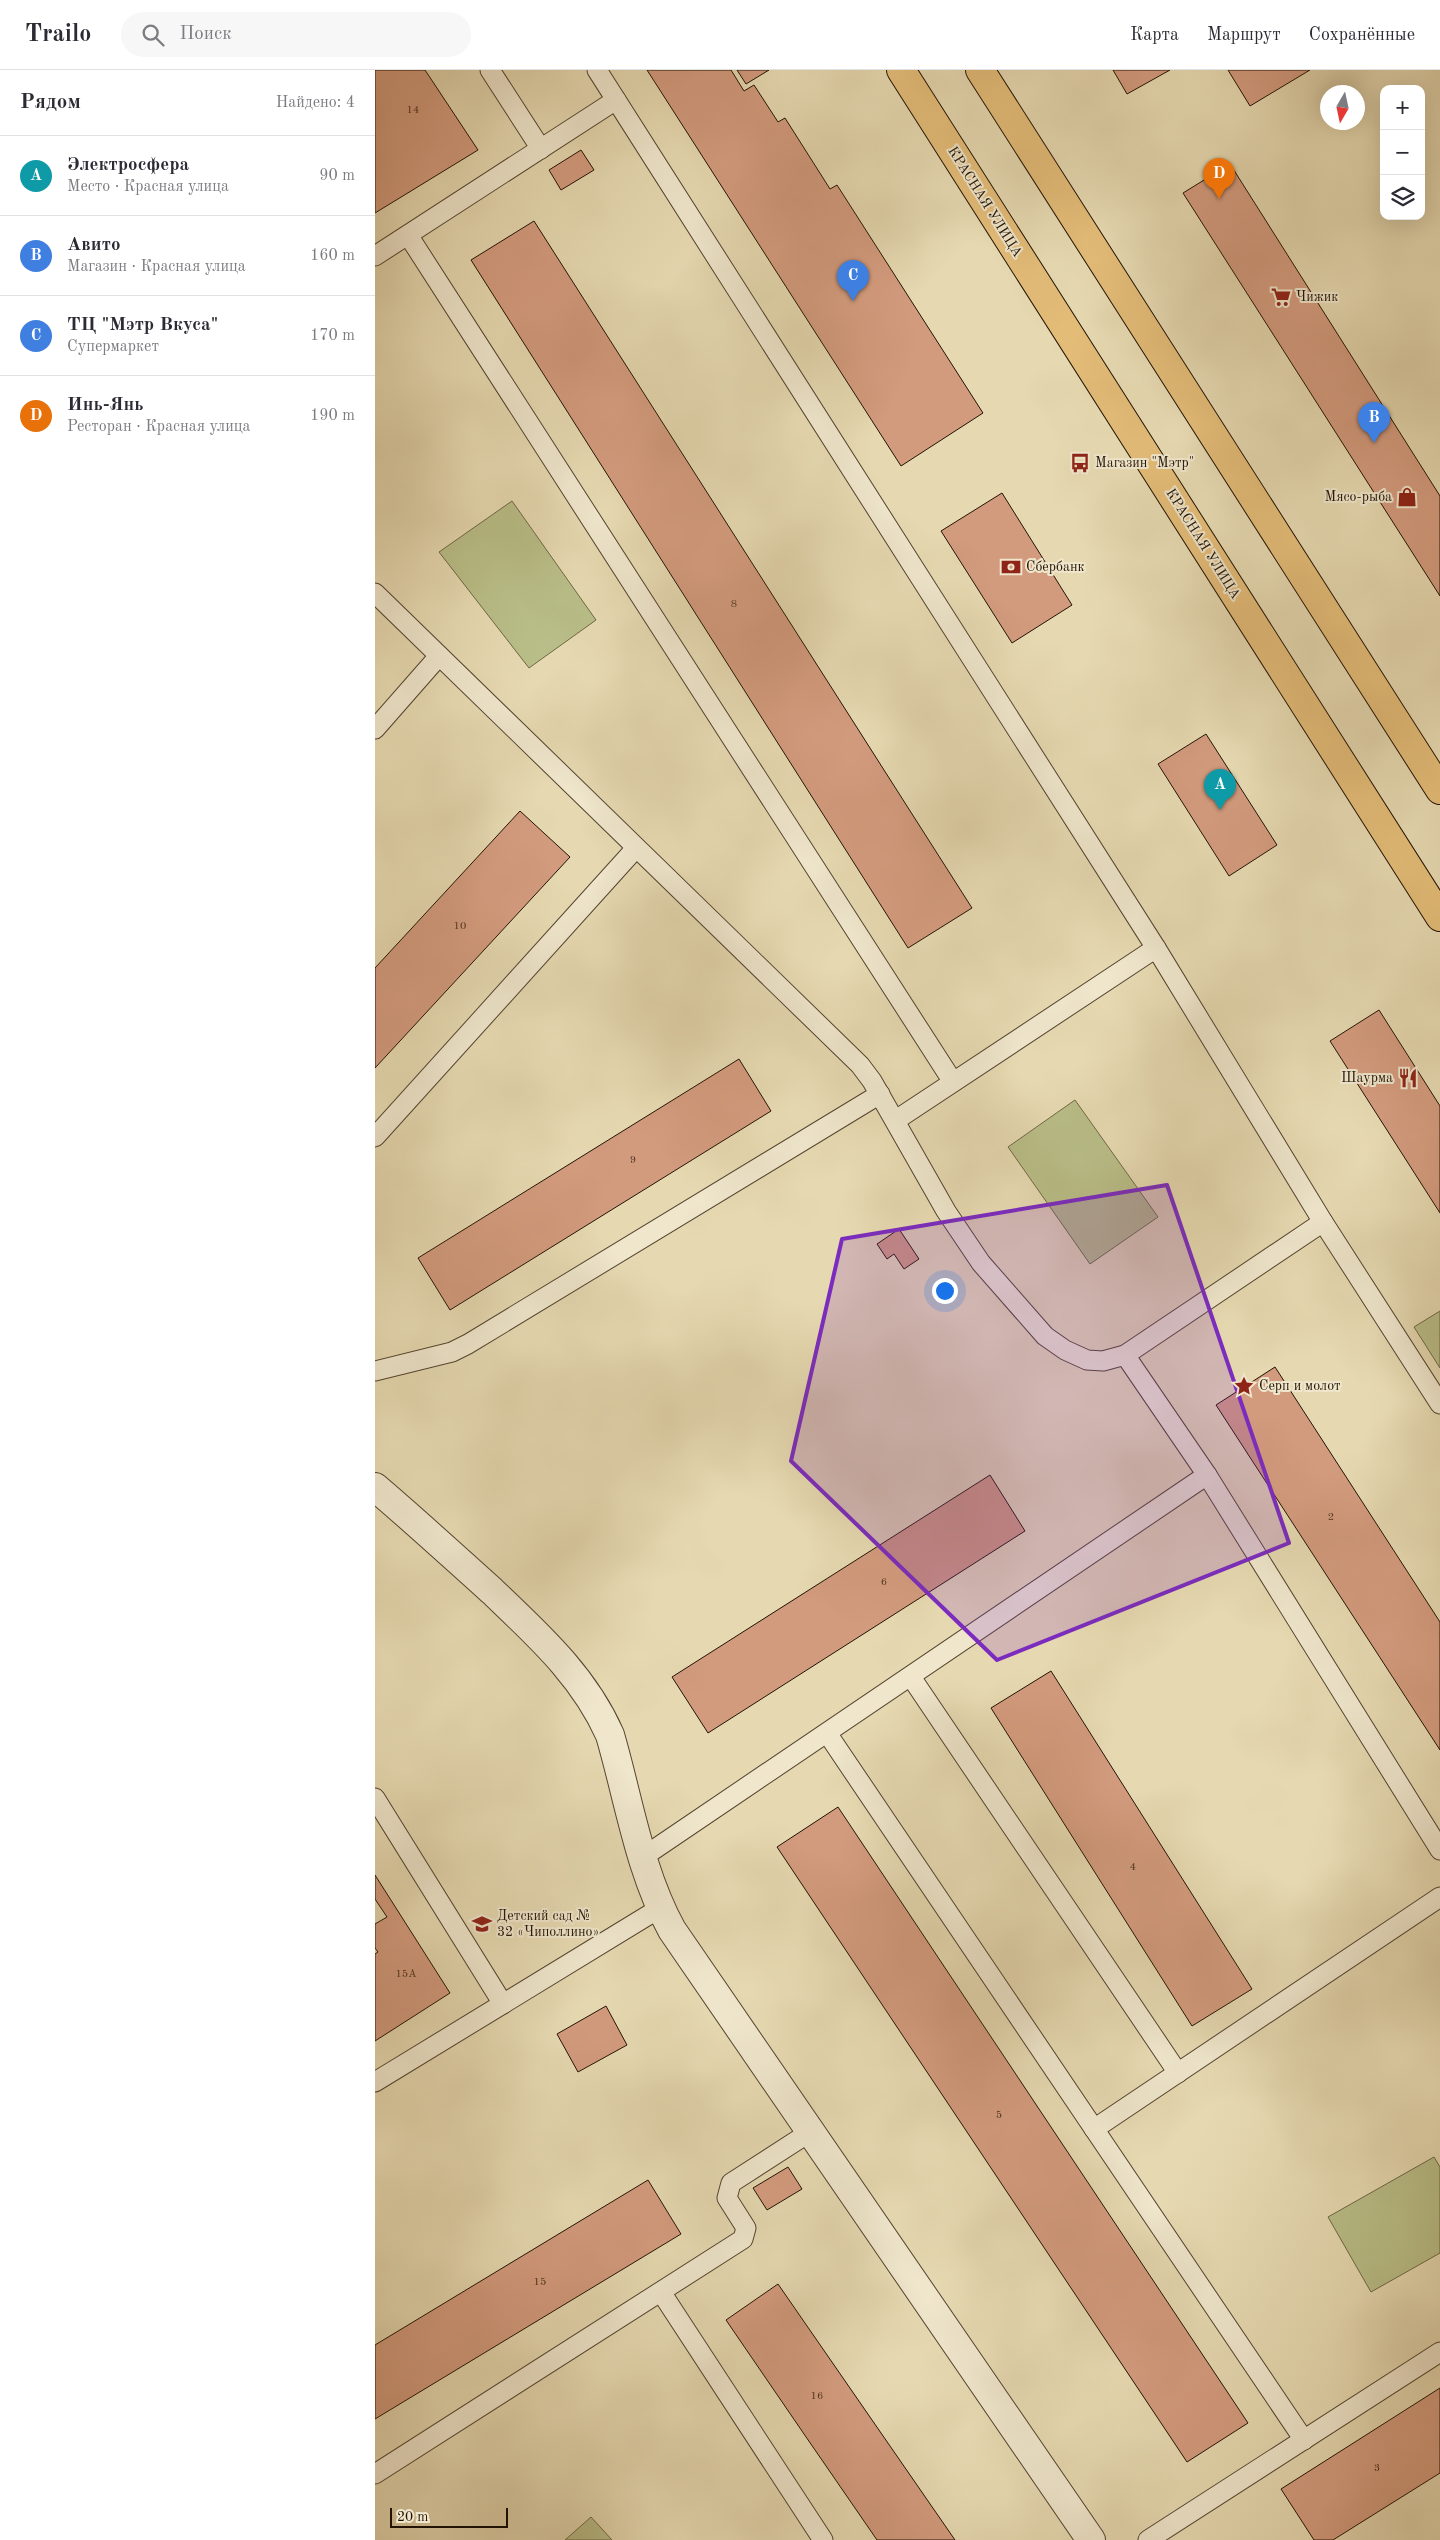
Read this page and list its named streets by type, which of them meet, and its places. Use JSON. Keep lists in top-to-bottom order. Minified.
{"streets":{"highway":["КРАСНАЯ УЛИЦА"]},"places":{"supermarket":["Чижик"],"bus stop":["Магазин \"Мэтр\""],"shop":["Мясо-рыба"],"bank":["Сбербанк"],"restaurant":["Шаурма"],"place":["Серп и молот"],"school or university":["Детский сад № 32 «Чиполлино»"]},"house_numbers":["14","8","10","9","2","6","4","15А","5","15","16","3"],"scale_bar":"20 m","north":"bottom","page":{"header":"Trailo","search":"Поиск","nav":["Карта","Маршрут","Сохранённые"],"heading":["Рядом","Найдено: 4"],"map_buttons":["+","−"],"list":[{"mark":"A","name":"Электросфера","note":"Место · Красная улица","value":"90 m"},{"mark":"B","name":"Авито","note":"Магазин · Красная улица","value":"160 m"},{"mark":"C","name":"ТЦ \"Мэтр Вкуса\"","note":"Супермаркет","value":"170 m"},{"mark":"D","name":"Инь-Янь","note":"Ресторан · Красная улица","value":"190 m"}],"pins":["D","C","B","A"],"scale":"20 m"}}
